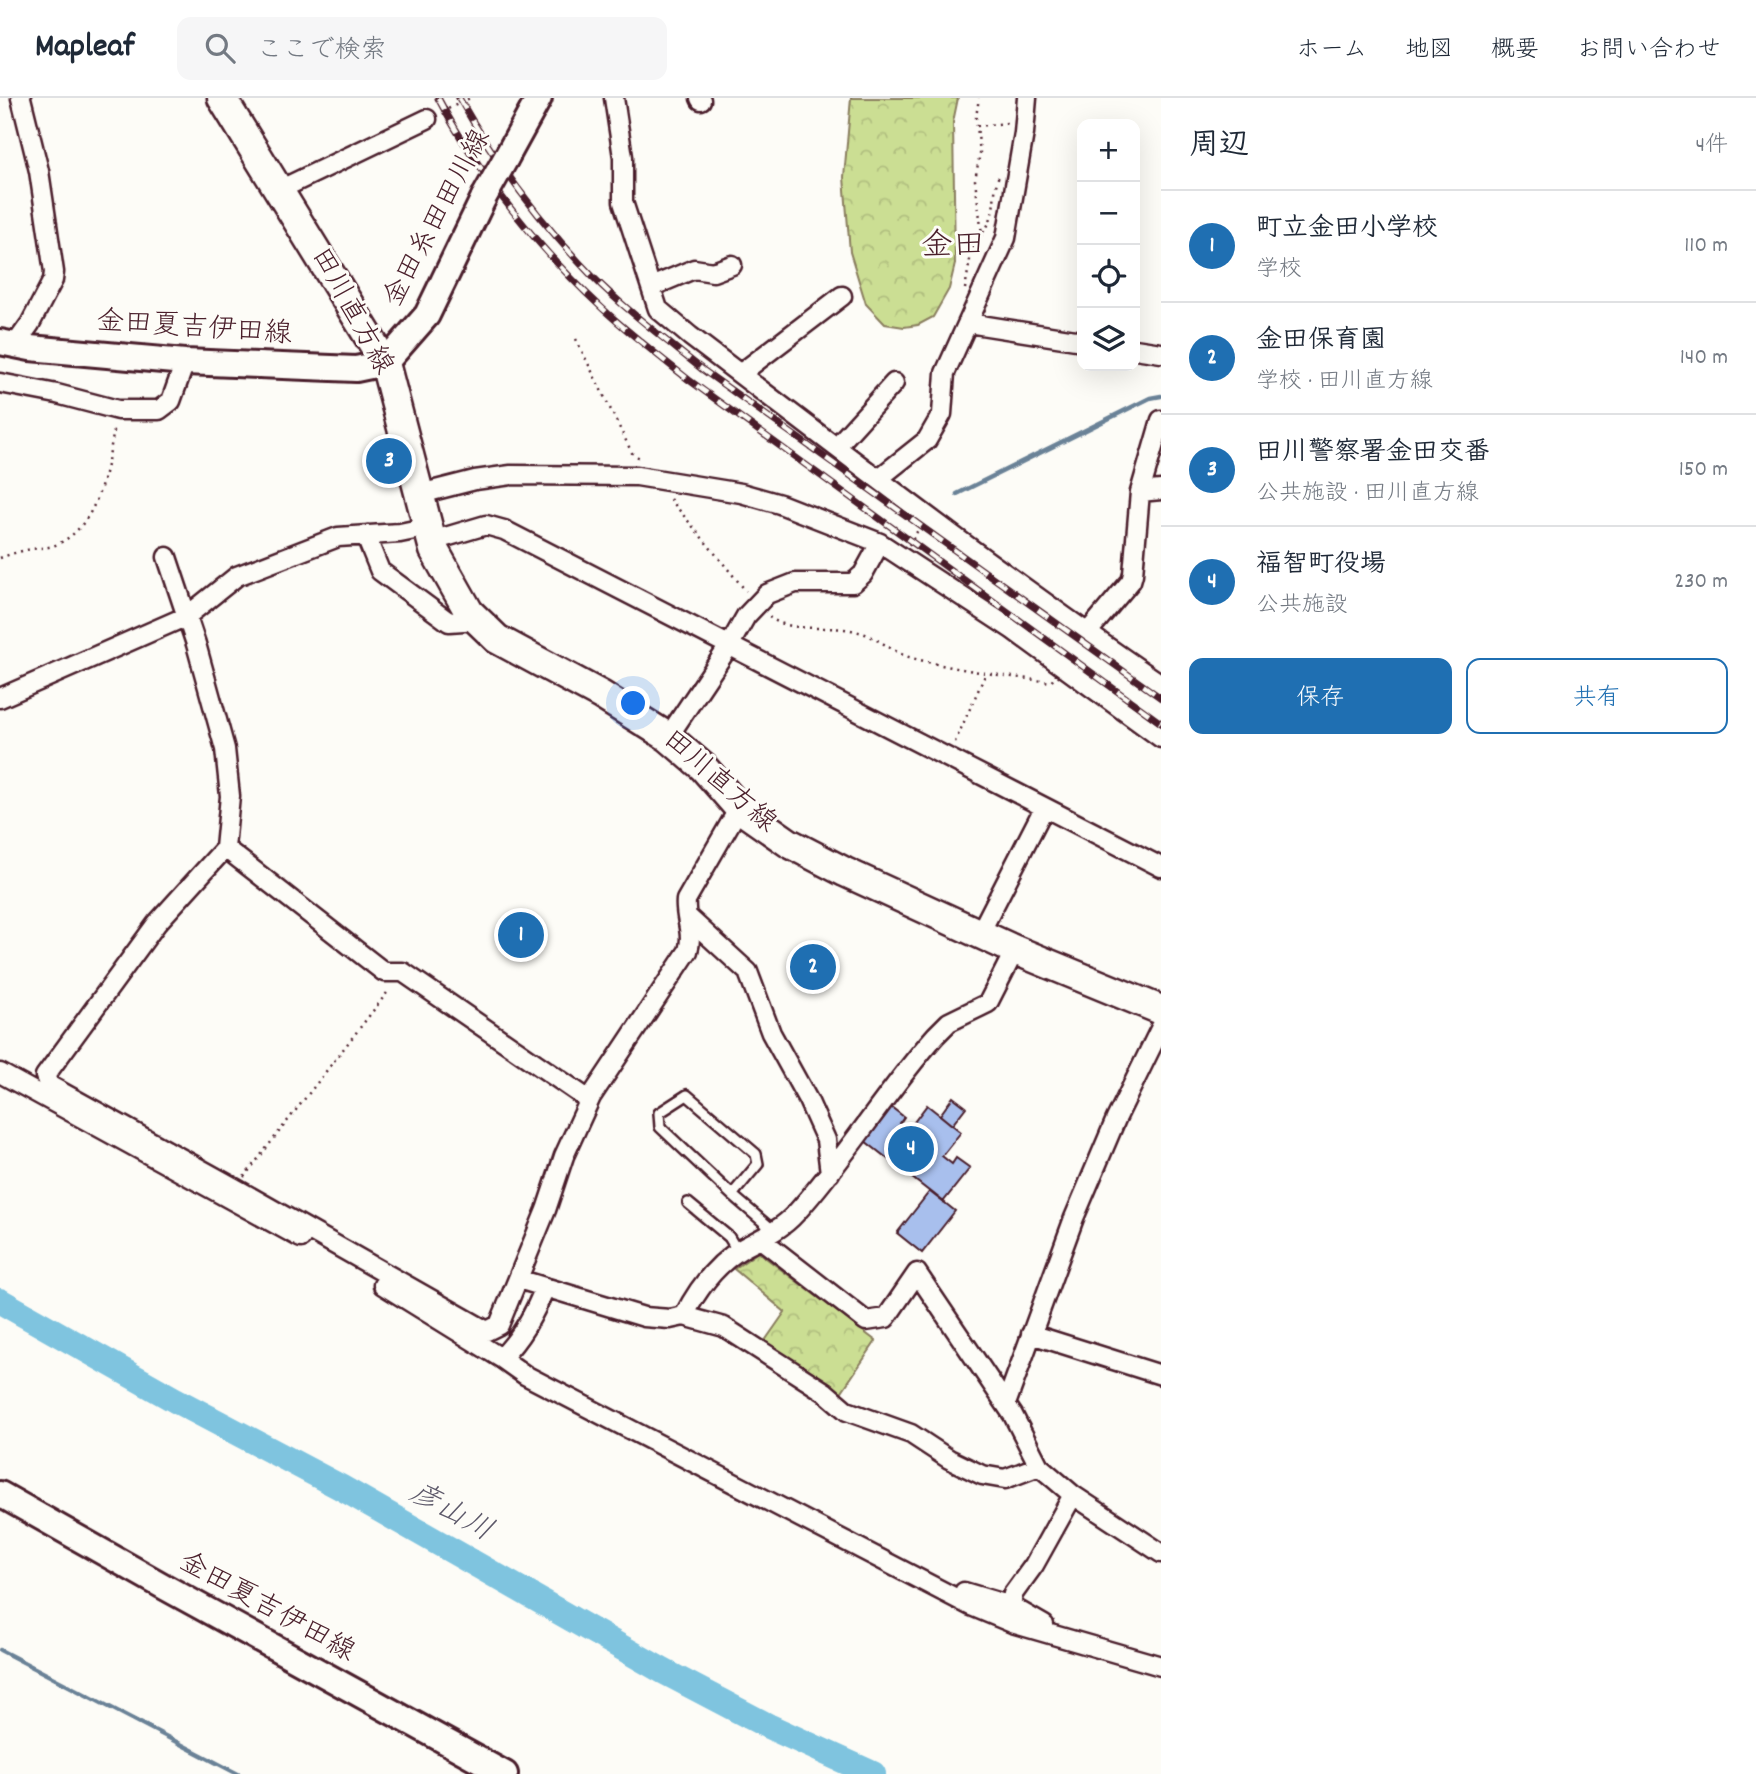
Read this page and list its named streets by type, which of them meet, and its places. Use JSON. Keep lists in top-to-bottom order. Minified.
{"streets":{"main road":["金田糸田田川線","田川直方線","金田夏吉伊田線"]},"crossings":[["金田糸田田川線","田川直方線"],["金田糸田田川線","金田夏吉伊田線"],["田川直方線","金田夏吉伊田線"]],"districts":["金田"],"water":["彦山川"],"page":{"header":"Mapleaf","search":"ここで検索","nav":["ホーム","地図","概要","お問い合わせ"],"heading":["周辺","4件"],"map_buttons":["+","−"],"list":[{"mark":"1","name":"町立金田小学校","note":"学校","value":"110 m"},{"mark":"2","name":"金田保育園","note":"学校 · 田川直方線","value":"140 m"},{"mark":"3","name":"田川警察署金田交番","note":"公共施設 · 田川直方線","value":"150 m"},{"mark":"4","name":"福智町役場","note":"公共施設","value":"230 m"}],"pins":["3","1","2","4"],"buttons":["保存","共有"]}}
